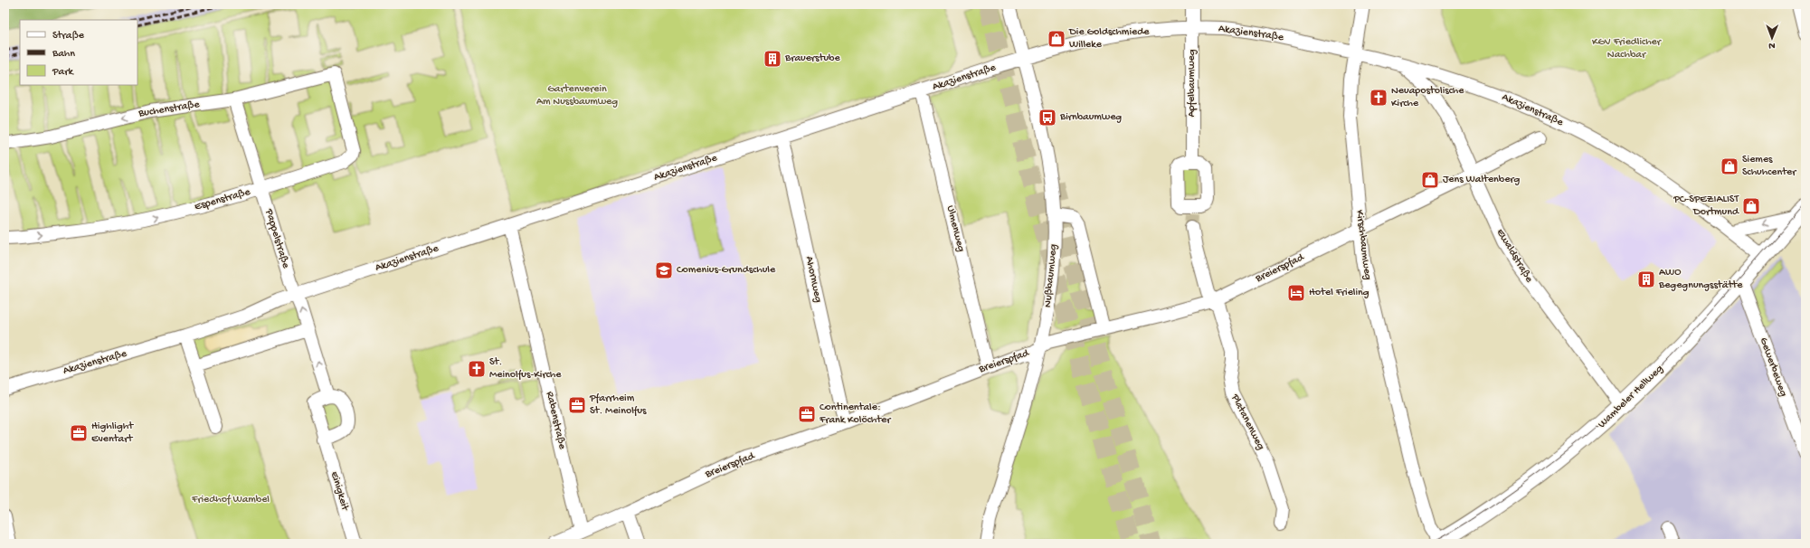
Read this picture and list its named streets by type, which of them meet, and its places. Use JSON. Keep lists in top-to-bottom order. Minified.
{"streets":{"main road":["Wambeler Hellweg"],"street":["Akazienstraße","Apfelbaumweg","Buchenstraße","Espenstraße","Ulmenweg","Pappelstraße","Kirschbaumweg","Ewaldstraße","Breierspfad","Nußbaumweg","Ahornweg","Gewerbeweg","Rabenstraße","Platanenweg","Einigkeit"]},"crossings":[["Akazienstraße","Apfelbaumweg"],["Akazienstraße","Ulmenweg"],["Akazienstraße","Pappelstraße"],["Akazienstraße","Kirschbaumweg"],["Akazienstraße","Ewaldstraße"],["Akazienstraße","Nußbaumweg"],["Akazienstraße","Ahornweg"],["Akazienstraße","Wambeler Hellweg"],["Akazienstraße","Rabenstraße"],["Buchenstraße","Espenstraße"],["Buchenstraße","Pappelstraße"],["Espenstraße","Pappelstraße"],["Ulmenweg","Breierspfad"],["Kirschbaumweg","Breierspfad"],["Kirschbaumweg","Wambeler Hellweg"],["Ewaldstraße","Breierspfad"],["Ewaldstraße","Wambeler Hellweg"],["Breierspfad","Nußbaumweg"],["Breierspfad","Ahornweg"],["Breierspfad","Rabenstraße"],["Breierspfad","Platanenweg"],["Gewerbeweg","Wambeler Hellweg"]],"one_way":["Buchenstraße","Espenstraße"],"parks":["KGV Friedlicher Nachbar","Gartenverein Am Nussbaumweg","Friedhof Wambel"],"places":{"shop":["Die Goldschmiede Willeke","Siemes Schuhcenter","Jens Waltenberg","PC-SPEZIALIST Dortmund"],"building":["Brauerstube","AWO Begegnungsstätte"],"church":["Neuapostolische Kirche","St. Meinolfus-Kirche"],"bus stop":["Birnbaumweg"],"school or university":["Comenius-Grundschule"],"hotel":["Hotel Frieling"],"office":["Pfarrheim St. Meinolfus","Continentale: Frank Kolöchter","Highlight Eventart"]},"legend":["Straße","Bahn","Park"],"north":"bottom"}
